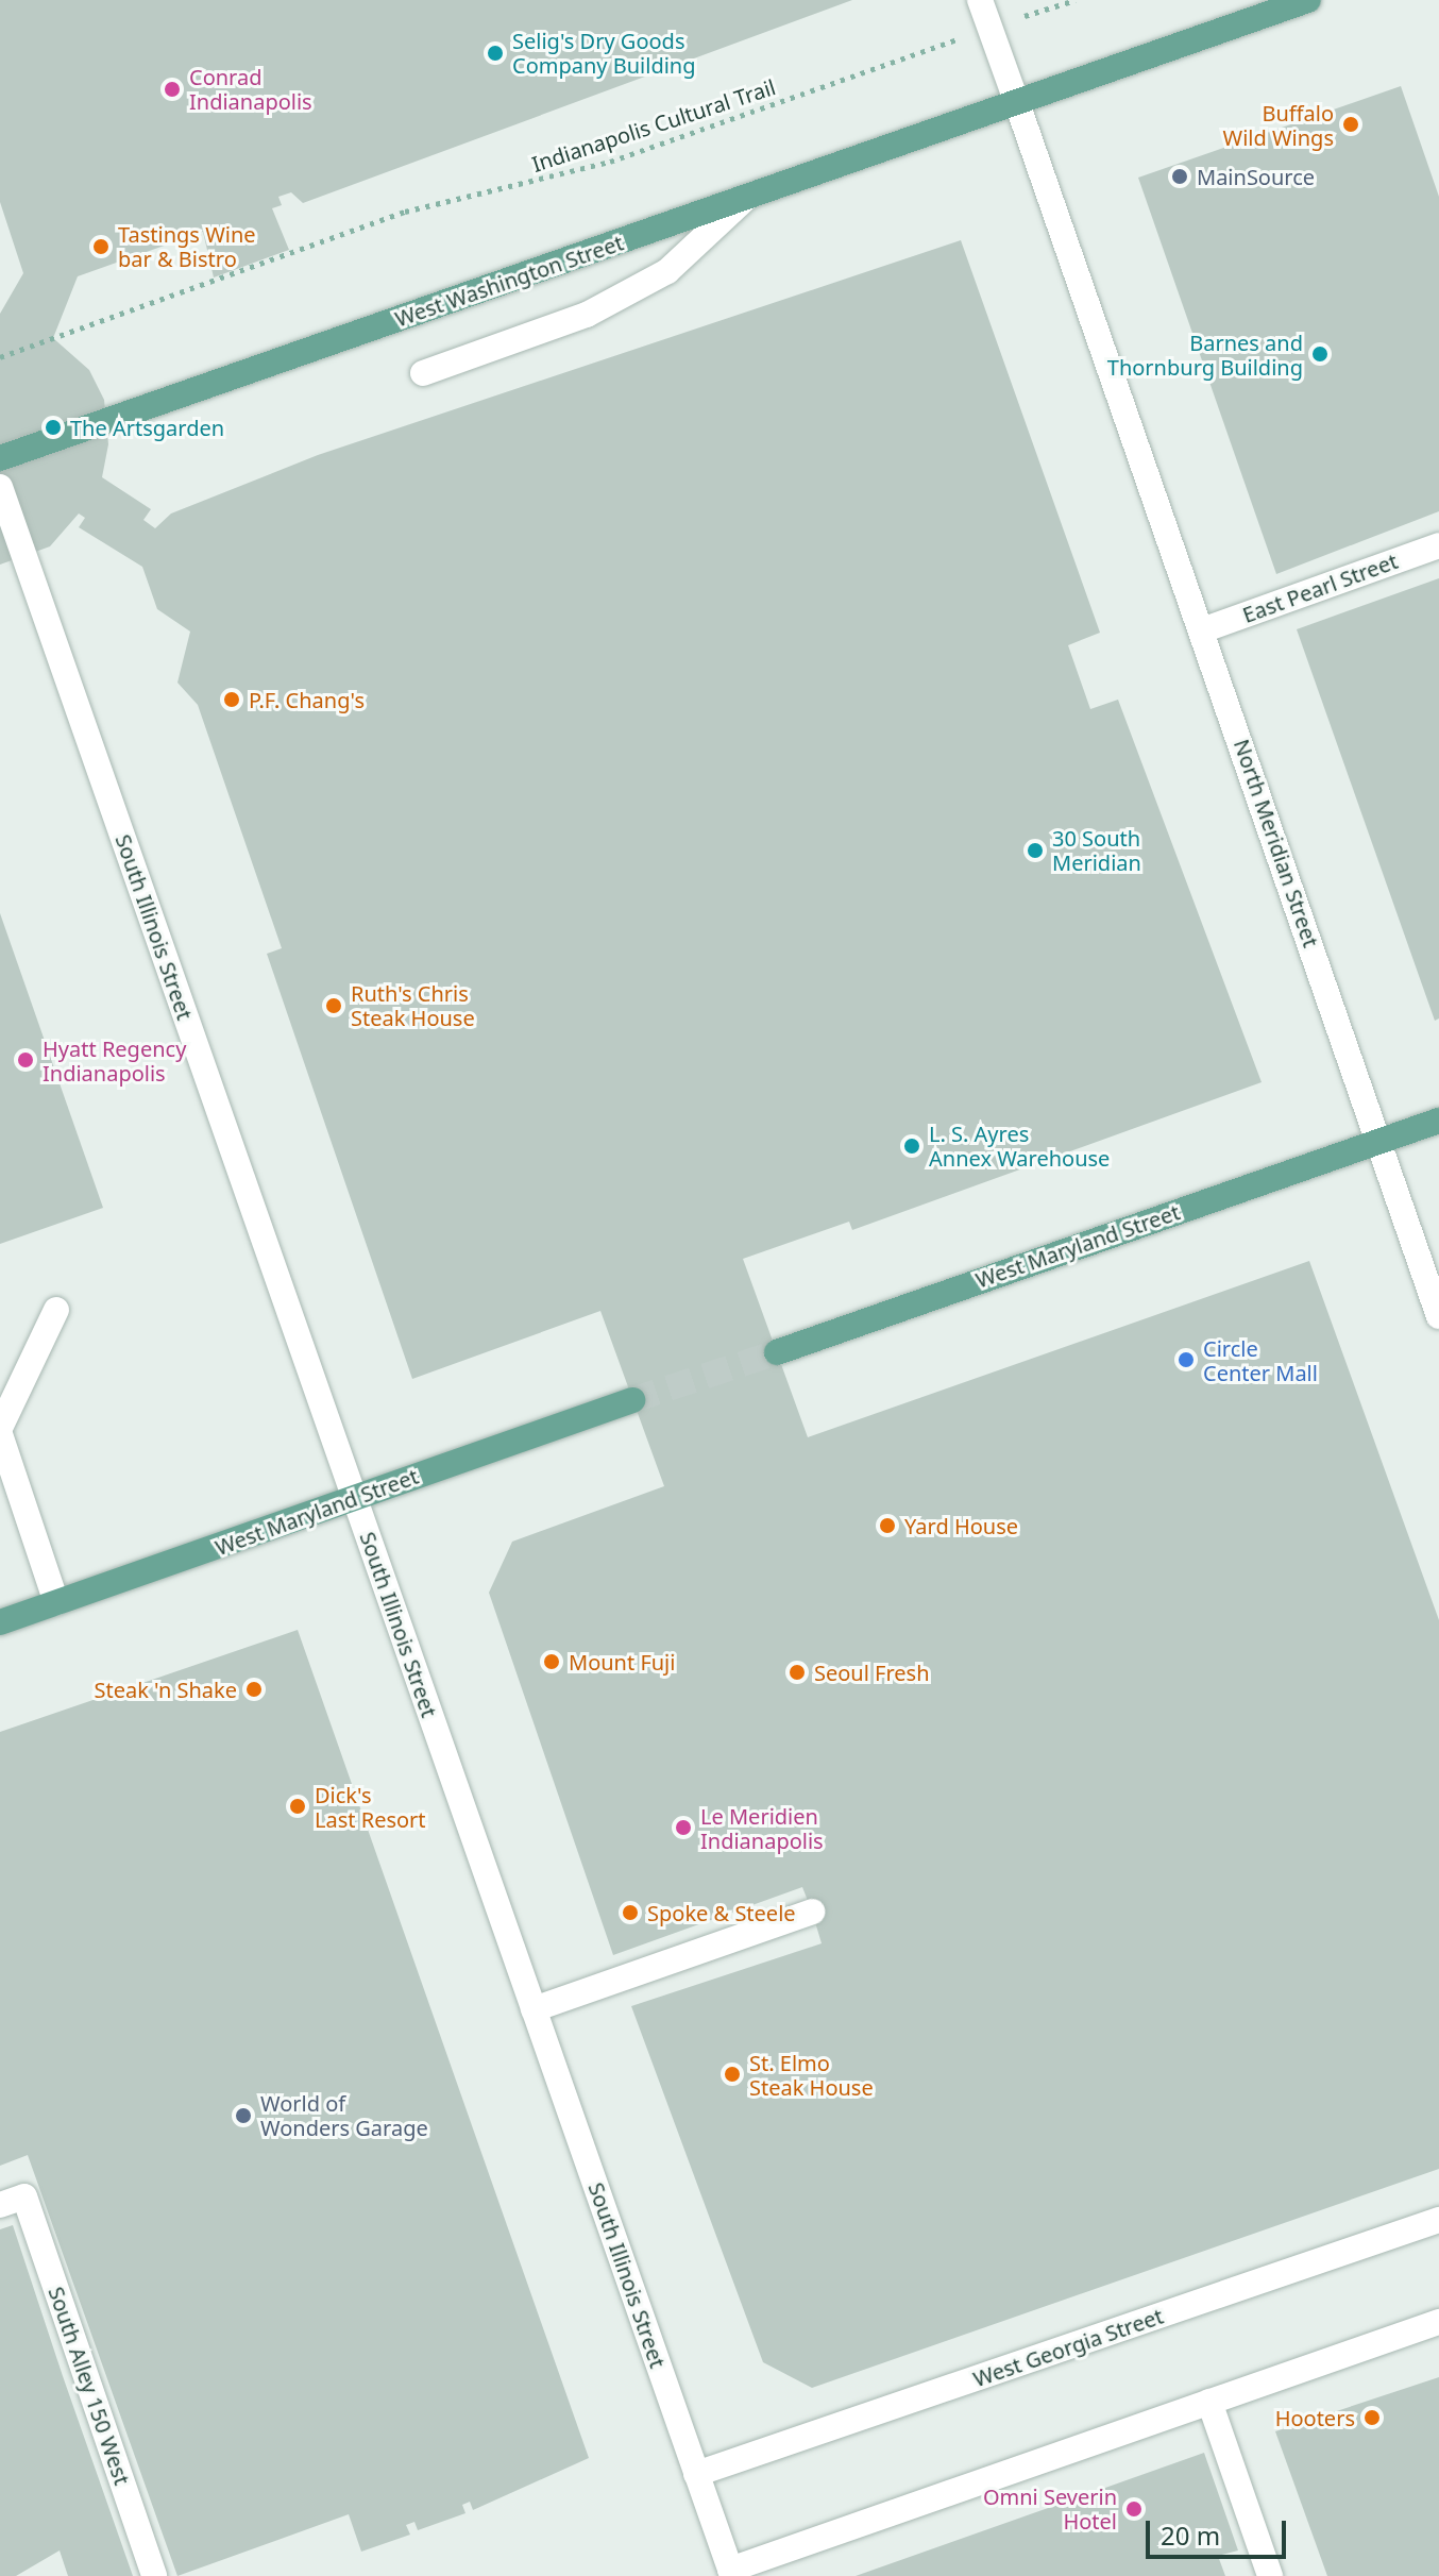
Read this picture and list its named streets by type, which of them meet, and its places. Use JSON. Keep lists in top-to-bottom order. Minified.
{"streets":{"main road":["West Washington Street","East Pearl Street","North Meridian Street","South Illinois Street","West Maryland Street","West Georgia Street","South Alley 150 West"],"path":["Indianapolis Cultural Trail"]},"crossings":[["West Washington Street","North Meridian Street"],["East Pearl Street","North Meridian Street"],["North Meridian Street","West Maryland Street"],["South Illinois Street","West Maryland Street"],["South Illinois Street","West Georgia Street"]],"places":["Selig's Dry Goods Company Building","Conrad Indianapolis","Buffalo Wild Wings","MainSource","Tastings Wine bar & Bistro","Barnes and Thornburg Building","The Artsgarden","P.F. Chang's","30 South Meridian","Ruth's Chris Steak House","Hyatt Regency Indianapolis","L. S. Ayres Annex Warehouse","Circle Center Mall","Yard House","Mount Fuji","Seoul Fresh","Steak 'n Shake","Dick's Last Resort","Le Meridien Indianapolis","Spoke & Steele","St. Elmo Steak House","World of Wonders Garage","Hooters","Omni Severin Hotel"],"scale_bar":"20 m"}
